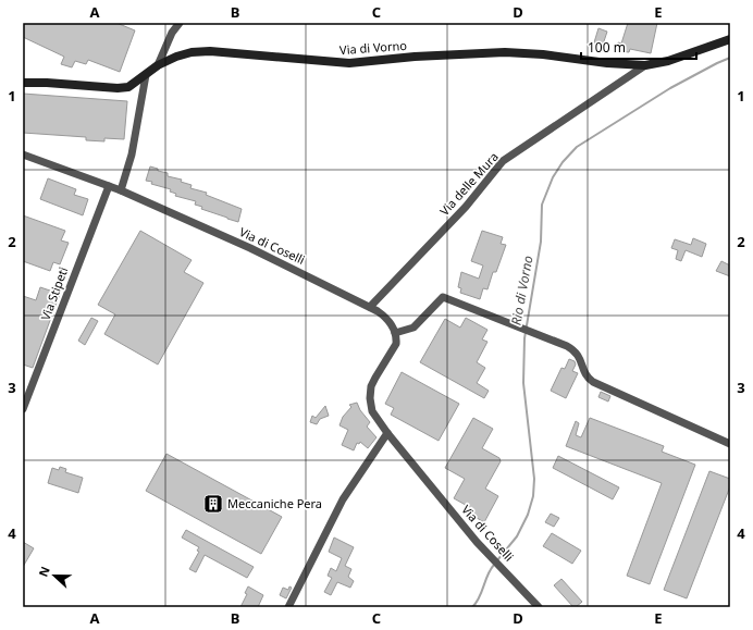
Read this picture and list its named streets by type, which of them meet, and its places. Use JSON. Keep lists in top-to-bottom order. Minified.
{"streets":{"street":["Via di Vorno","Via delle Mura","Via di Coselli","Via Stipeti"]},"crossings":[["Via di Vorno","Via delle Mura"],["Via delle Mura","Via di Coselli"],["Via di Coselli","Via Stipeti"]],"water":["Rio di Vorno"],"places":{"building":["Meccaniche Pera"]},"scale_bar":"100 m","north":"left","grid":{"columns":["A","B","C","D","E"],"rows":["1","2","3","4"]}}
